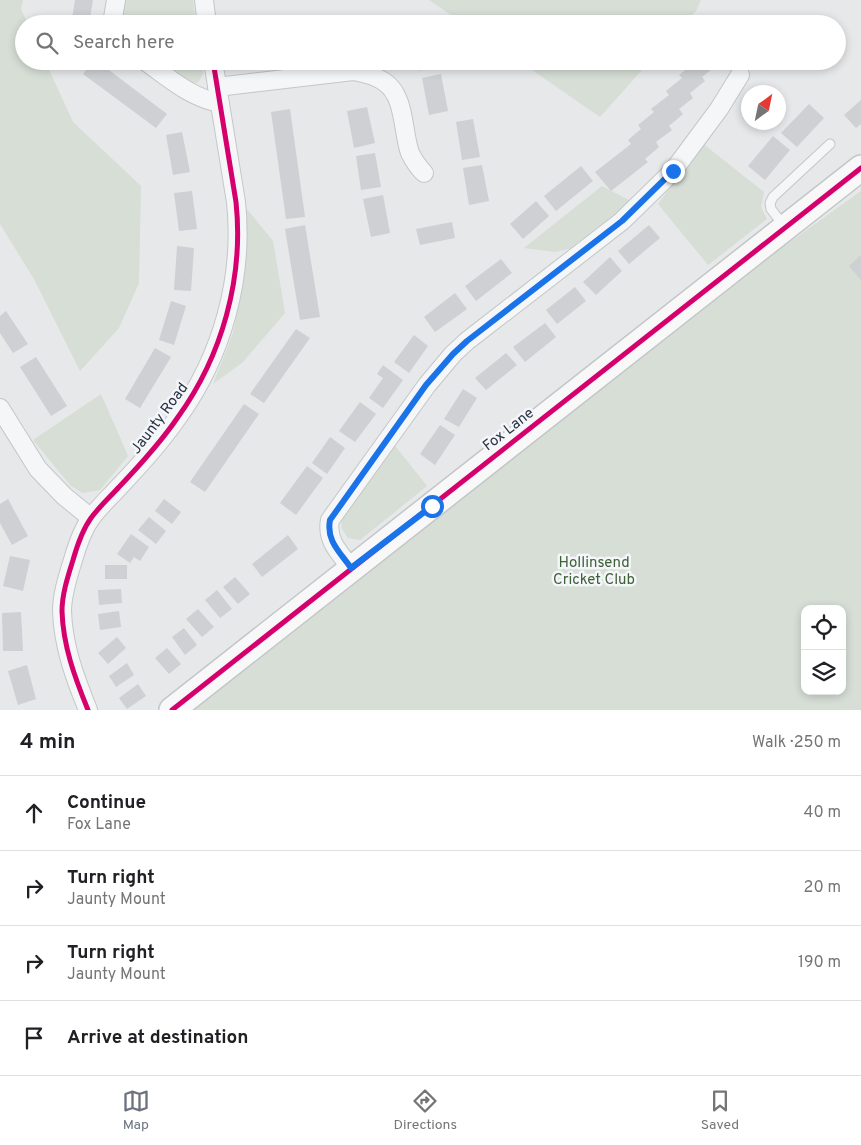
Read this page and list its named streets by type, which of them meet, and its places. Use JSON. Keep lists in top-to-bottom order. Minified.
{"streets":{"street":["Jaunty Road","Fox Lane"]},"parks":["Hollinsend Cricket Club"],"north":"top right","page":{"search":"Search here","heading":["4 min","Walk · 250 m"],"list":[["Continue","Fox Lane","40 m"],["Turn right","Jaunty Mount","20 m"],["Turn right","Jaunty Mount","190 m"],"Arrive at destination"],"nav":["Map","Directions","Saved"]}}
